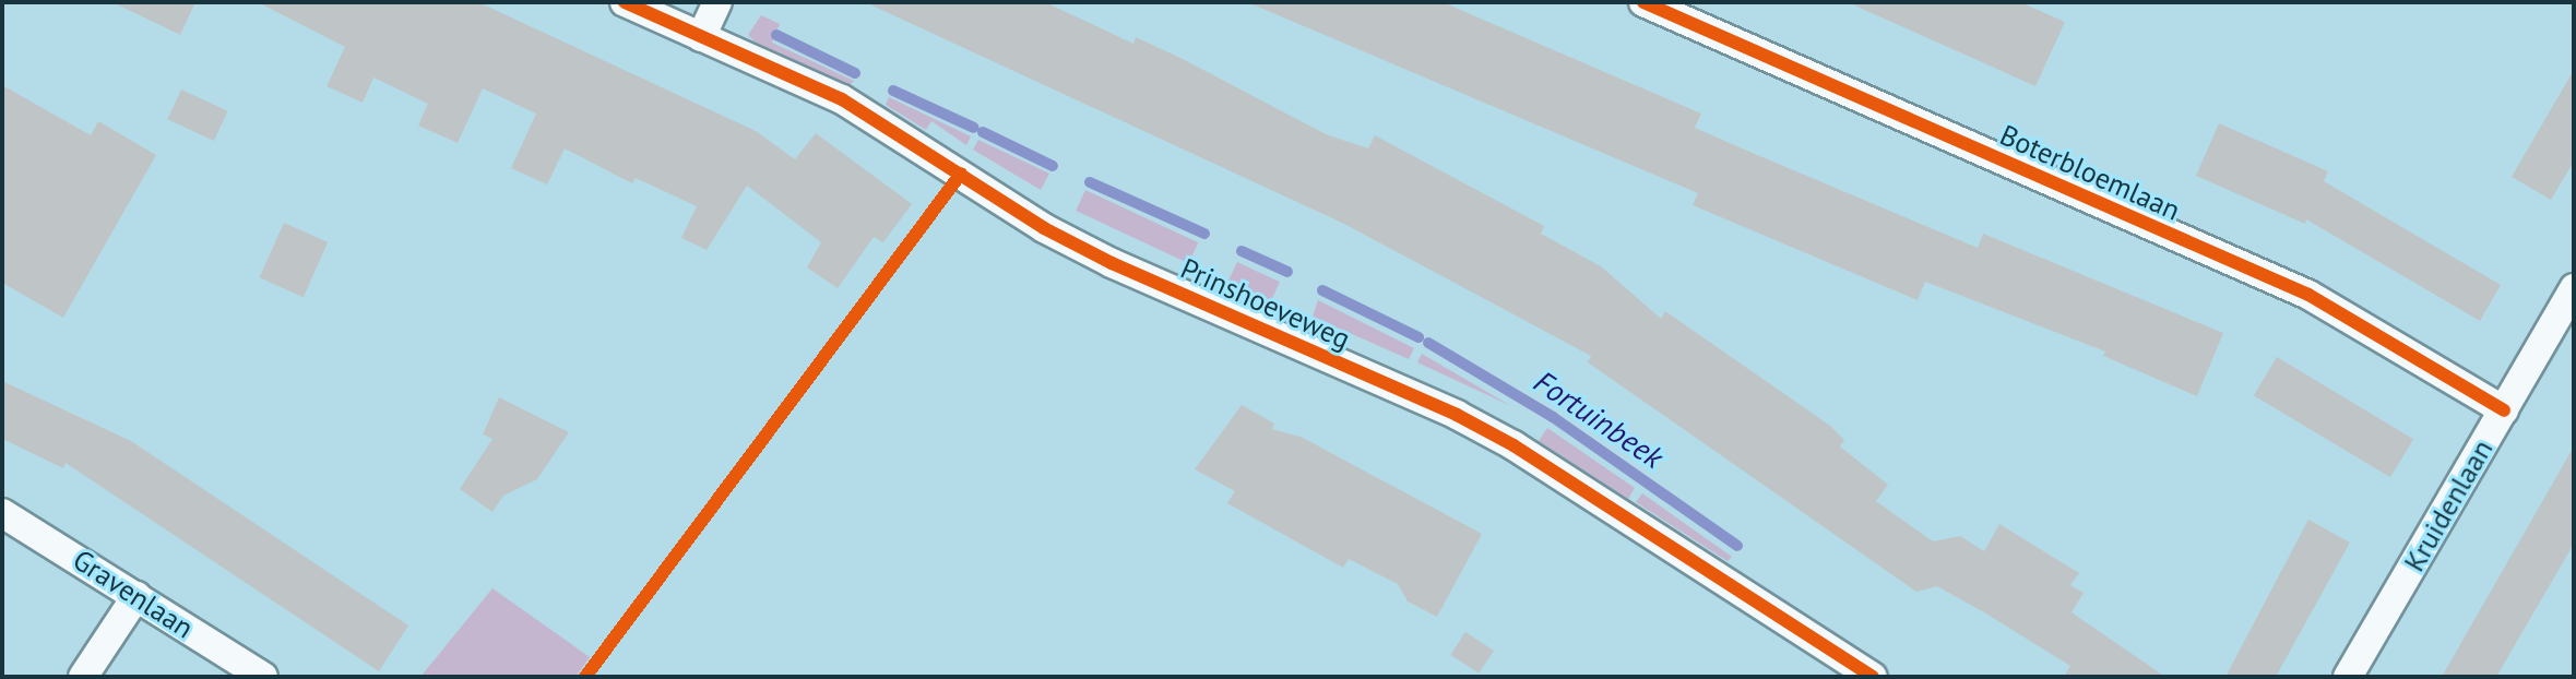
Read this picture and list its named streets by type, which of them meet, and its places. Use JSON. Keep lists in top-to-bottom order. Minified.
{"streets":{"street":["Boterbloemlaan","Prinshoeveweg","Kruidenlaan","Gravenlaan"]},"crossings":[["Boterbloemlaan","Kruidenlaan"]],"water":["Fortuinbeek"]}
